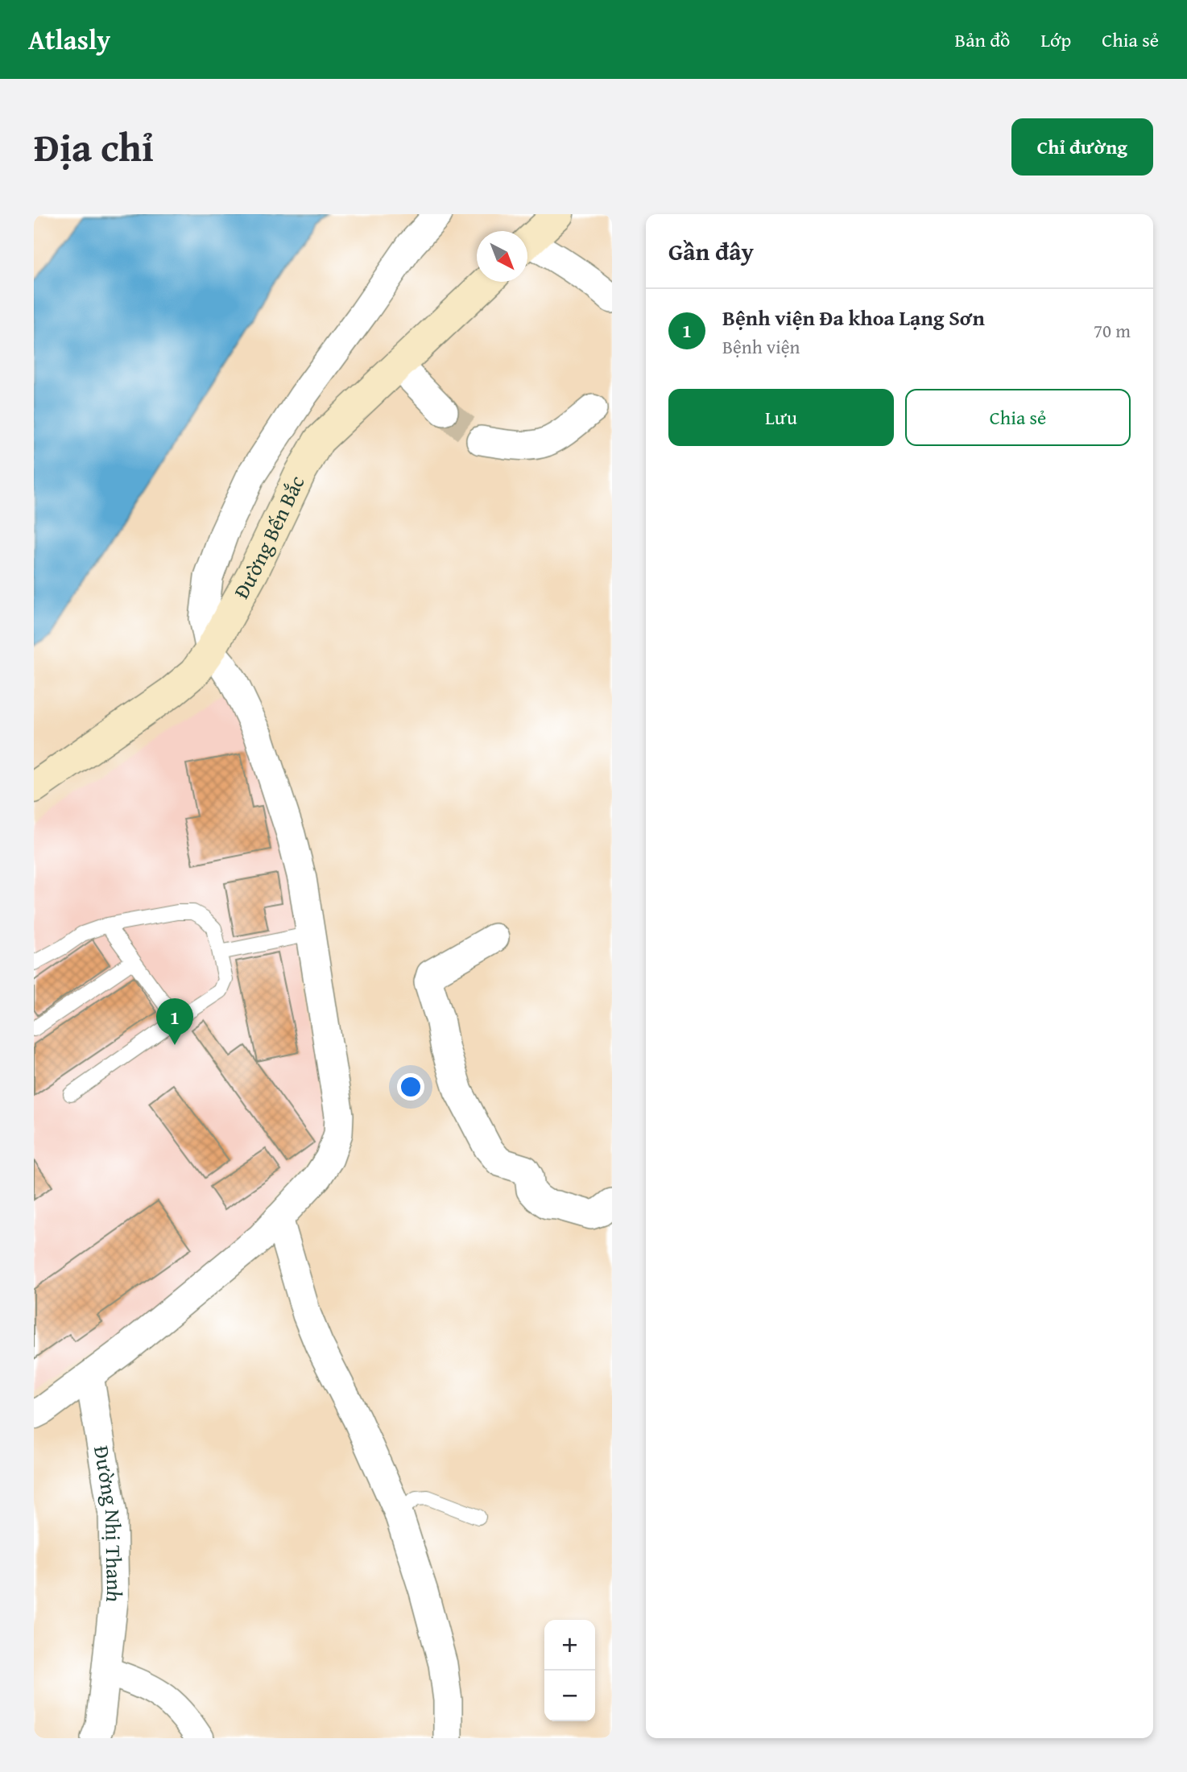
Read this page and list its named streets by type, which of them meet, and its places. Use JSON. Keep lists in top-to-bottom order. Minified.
{"streets":{"main road":["Đường Bến Bắc"],"street":["Đường Nhị Thanh"]},"north":"bottom right","page":{"header":"Atlasly","nav":["Bản đồ","Lớp","Chia sẻ"],"title":"Địa chỉ","buttons":["Chỉ đường",["Lưu","Chia sẻ"]],"heading":"Gần đây","list":[{"mark":"1","name":"Bệnh viện Đa khoa Lạng Sơn","note":"Bệnh viện","value":"70 m"}],"pins":"1","map_buttons":["+","−"]}}
